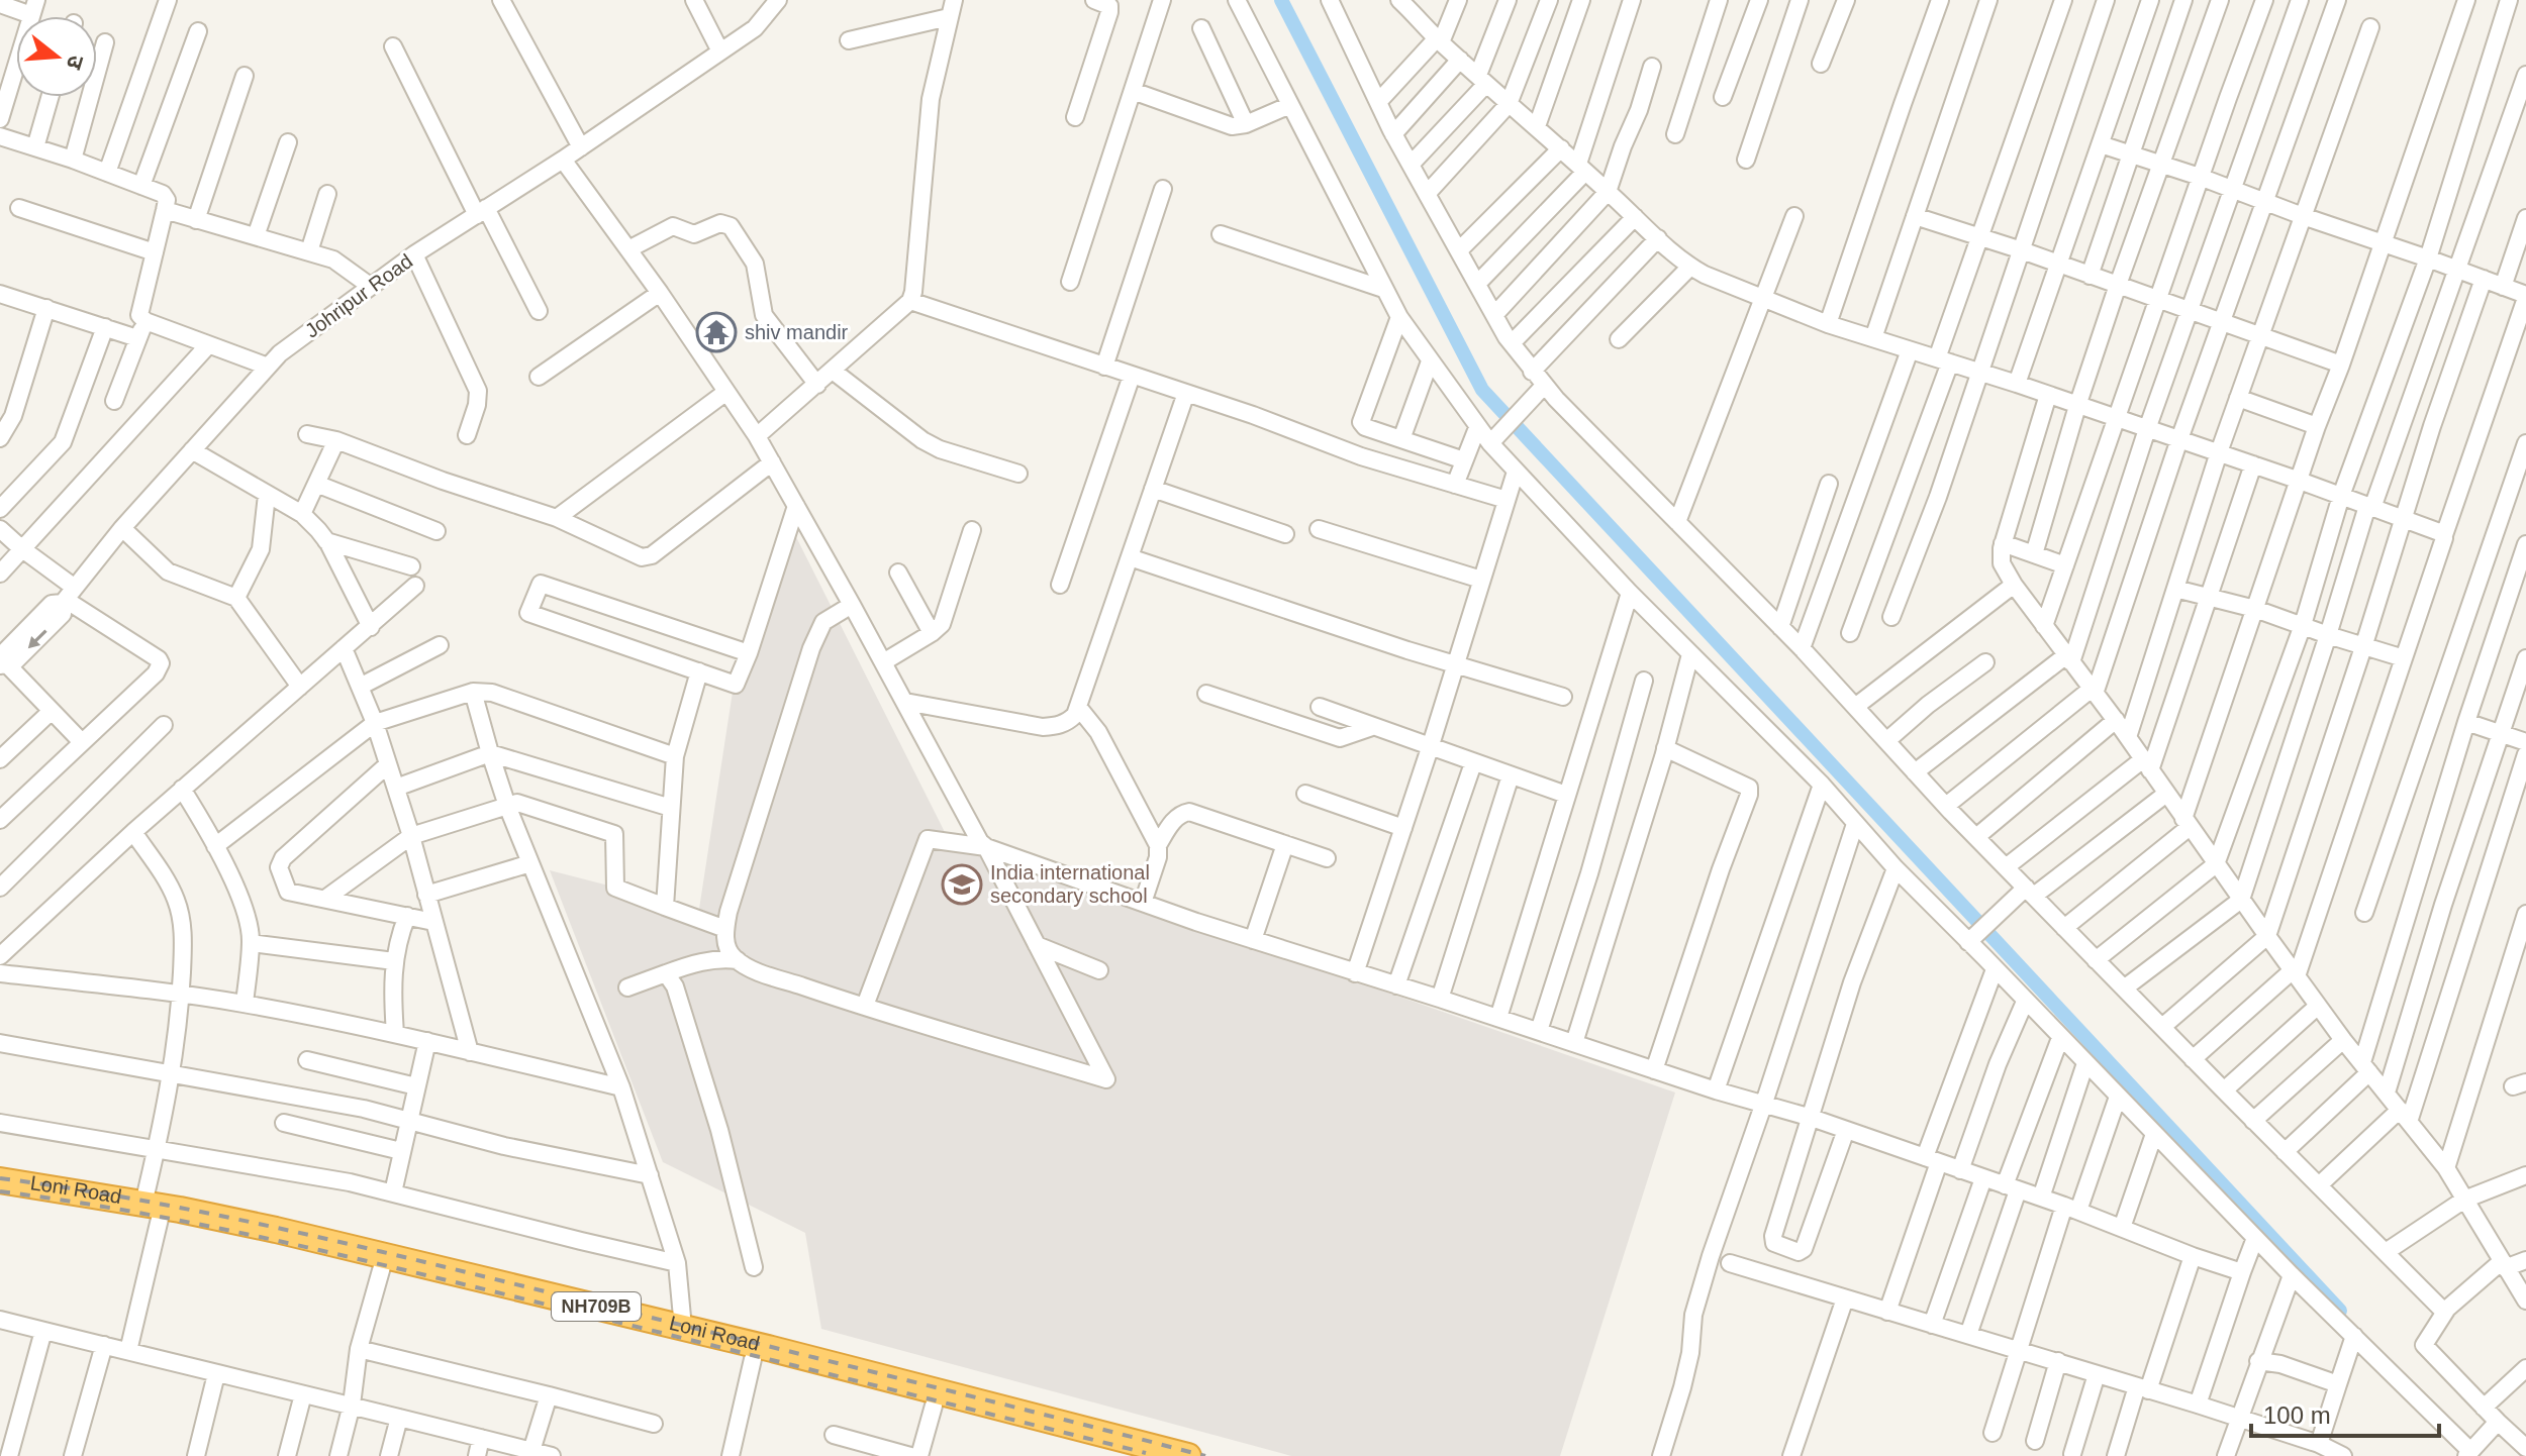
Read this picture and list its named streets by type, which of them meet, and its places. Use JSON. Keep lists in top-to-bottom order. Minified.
{"streets":{"highway":["Loni Road","NH709B"],"street":["Johripur Road"]},"places":{"temple":["shiv mandir"],"school or university":["India international secondary school"]},"scale_bar":"100 m","north":"right"}
